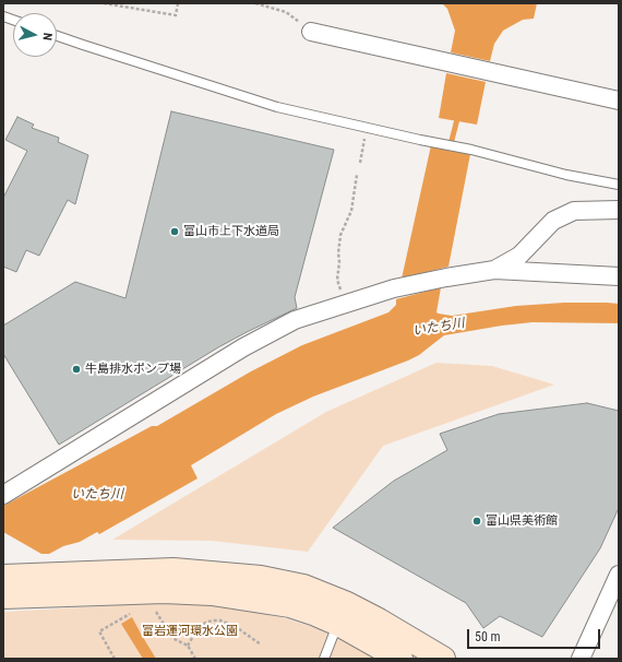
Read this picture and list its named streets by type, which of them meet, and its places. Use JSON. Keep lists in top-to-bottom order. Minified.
{"water":["いたち川"],"parks":["富岩運河環水公園"],"places":["富山市上下水道局","牛島排水ポンプ場","富山県美術館"],"scale_bar":"50 m","north":"right"}
